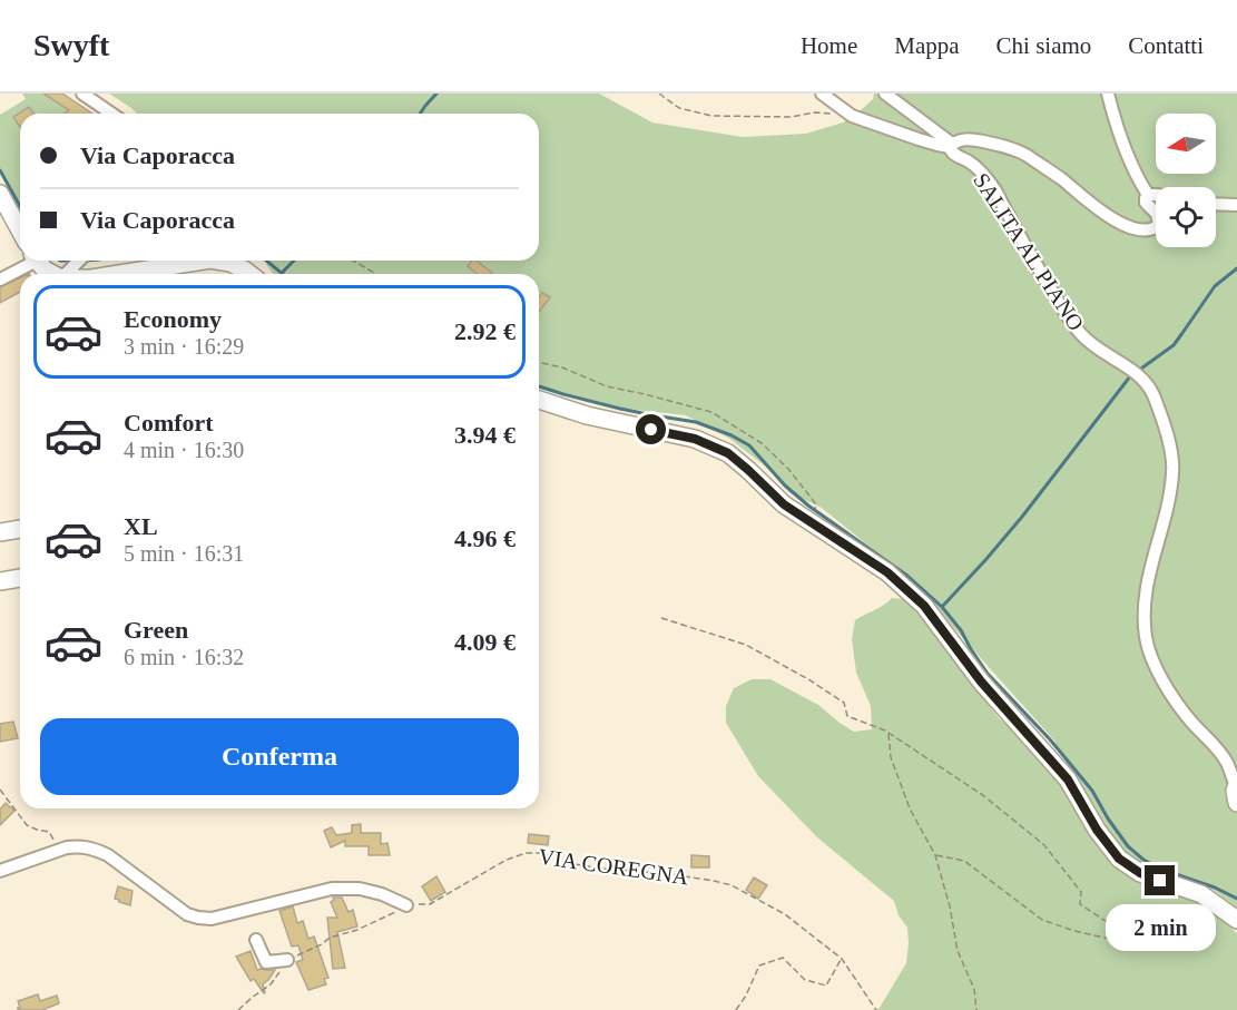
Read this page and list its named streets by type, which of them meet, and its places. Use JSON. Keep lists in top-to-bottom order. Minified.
{"streets":{"street":["SALITA AL PIANO"],"path":["VIA COREGNA"]},"north":"left","page":{"header":"Swyft","nav":["Home","Mappa","Chi siamo","Contatti"],"banner":["Via Caporacca","Via Caporacca"],"list":[{"name":"Economy","note":"3 min · 16:29","value":"2.92 €"},{"name":"Comfort","note":"4 min · 16:30","value":"3.94 €"},{"name":"XL","note":"5 min · 16:31","value":"4.96 €"},{"name":"Green","note":"6 min · 16:32","value":"4.09 €"}],"buttons":"Conferma","bubble":"2 min"}}
